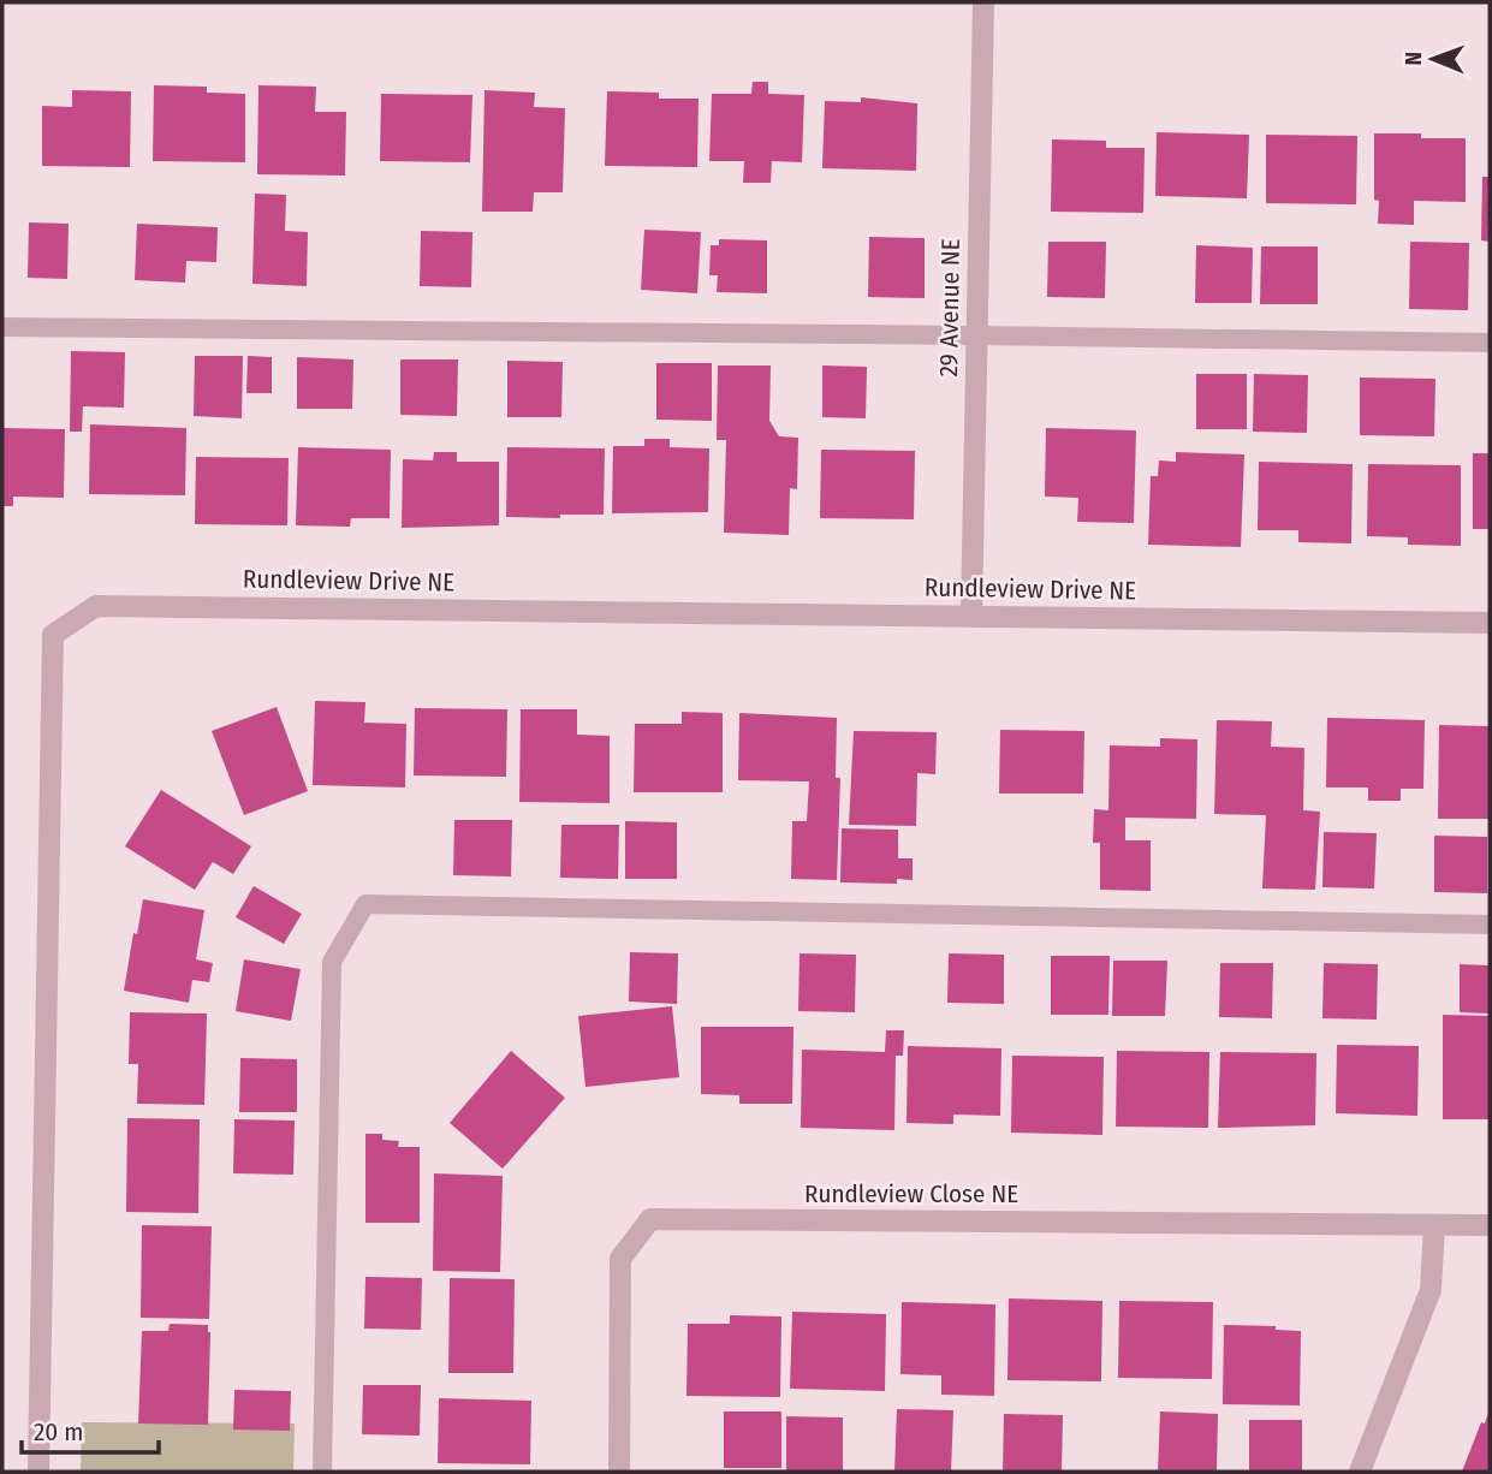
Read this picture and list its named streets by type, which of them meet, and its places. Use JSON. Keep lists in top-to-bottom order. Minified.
{"streets":{"street":["29 Avenue NE","Rundleview Drive NE","Rundleview Close NE"]},"crossings":[["29 Avenue NE","Rundleview Drive NE"]],"scale_bar":"20 m","north":"left"}
